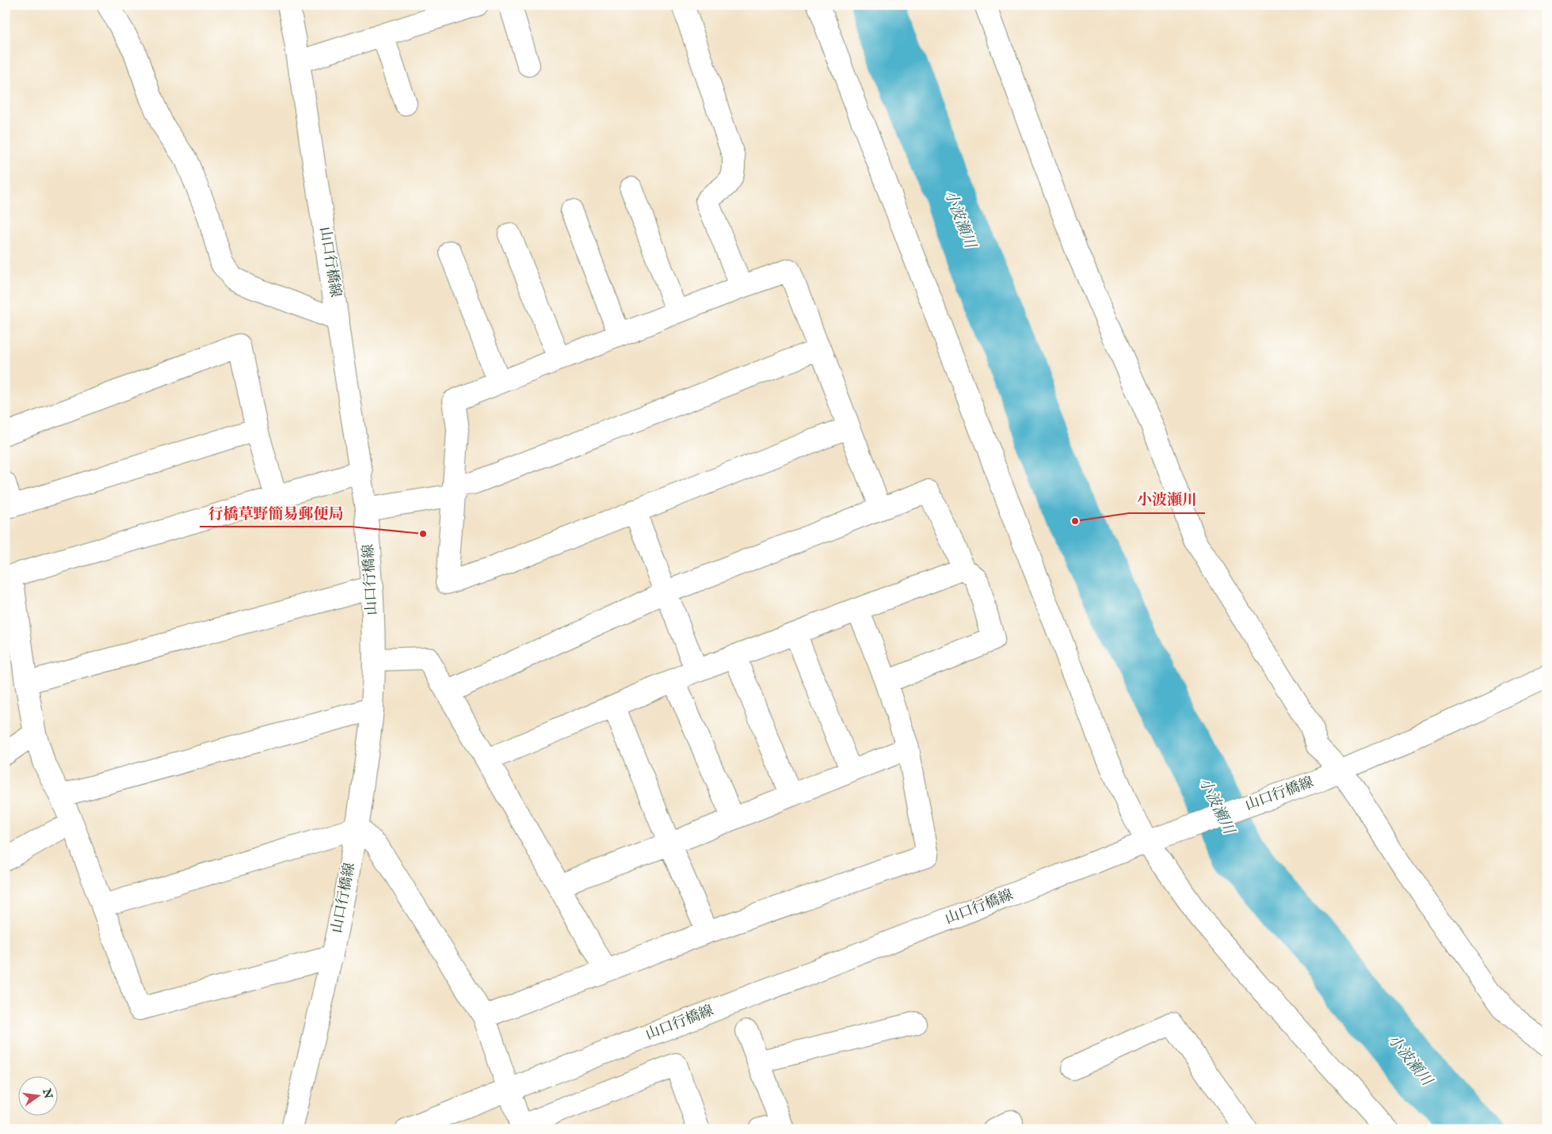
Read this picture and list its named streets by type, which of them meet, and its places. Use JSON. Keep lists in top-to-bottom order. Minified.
{"streets":{"street":["山口行橋線"]},"water":["小波瀬川"],"places":["小波瀬川","行橋草野簡易郵便局"],"north":"right"}
